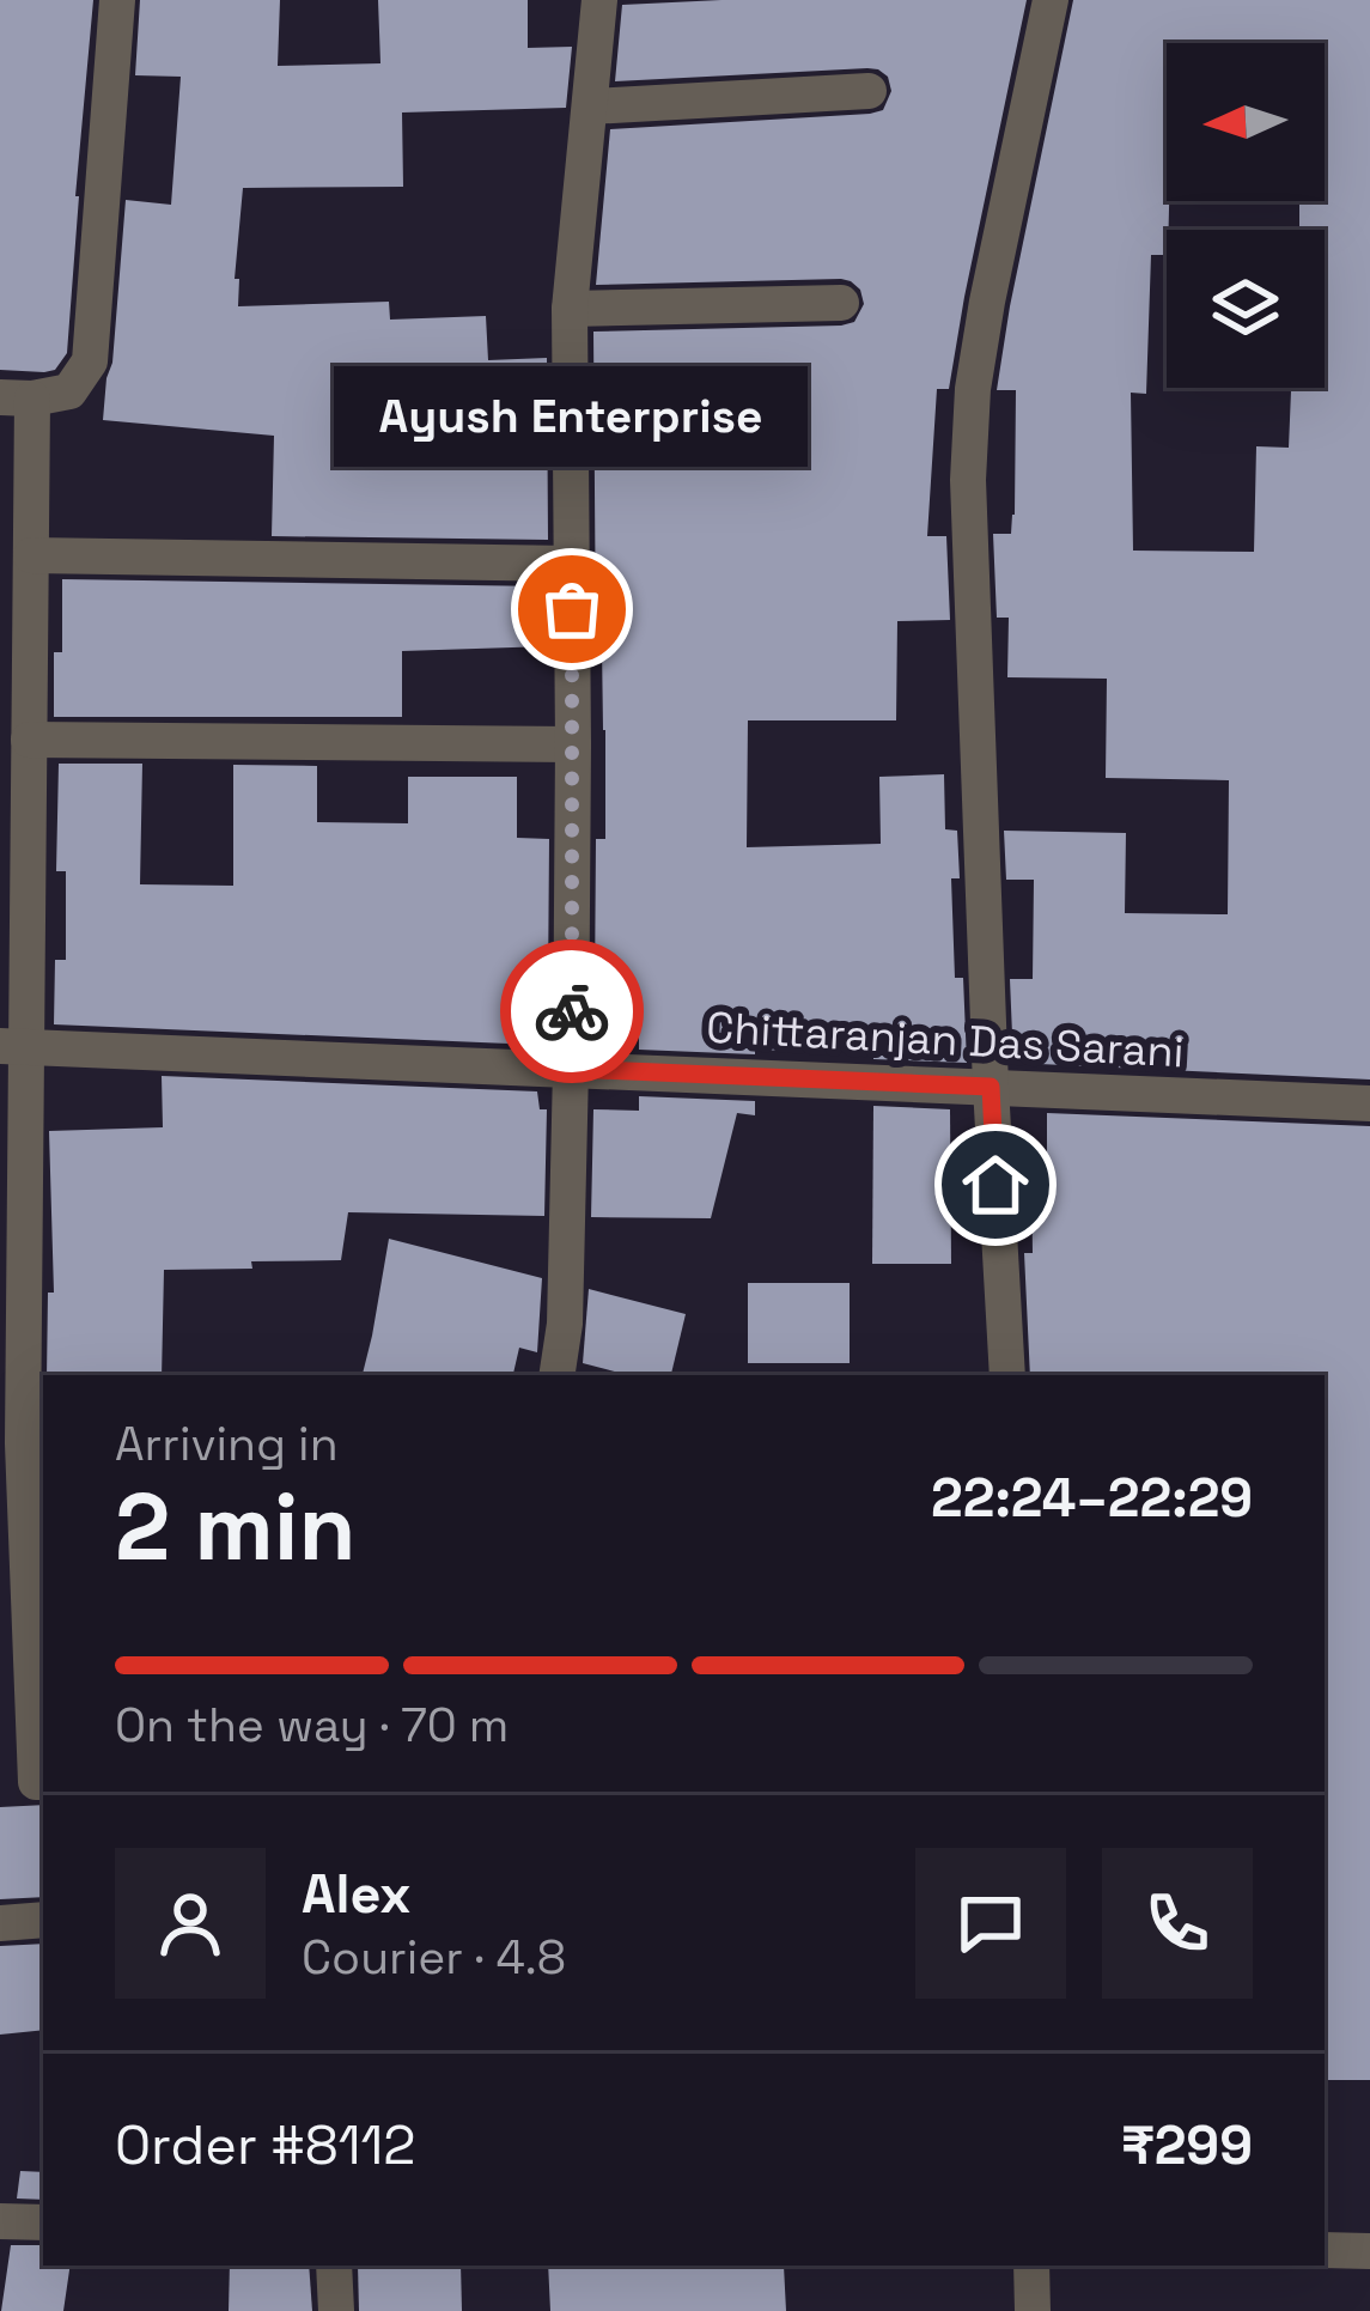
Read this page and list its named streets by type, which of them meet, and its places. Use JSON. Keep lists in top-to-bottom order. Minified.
{"streets":{"street":["Chittaranjan Das Sarani"]},"places":["Ayush Enterprise"],"north":"left","page":{"bubble":"Ayush Enterprise","heading":["2 min","Arriving in","22:24–22:29"],"panel":["Alex","Courier · 4.8","Order #8112","₹299"],"bar":"On the way · 70 m"}}
